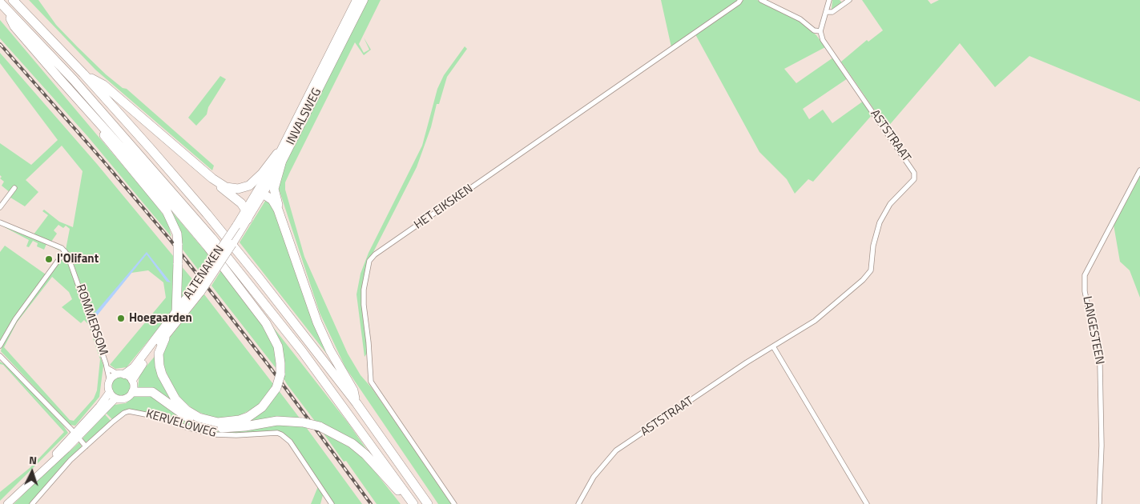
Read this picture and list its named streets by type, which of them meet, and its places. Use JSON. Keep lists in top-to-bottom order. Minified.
{"streets":{"highway":["INVALSWEG","ALTENAKEN"],"street":["ASTSTRAAT","HET EIKSKEN","ROMMERSOM","LANGESTEEN","KERVELOWEG"]},"crossings":[["INVALSWEG","ALTENAKEN"],["ALTENAKEN","ROMMERSOM"]],"places":["l'Olifant","Hoegaarden"],"north":"top"}
